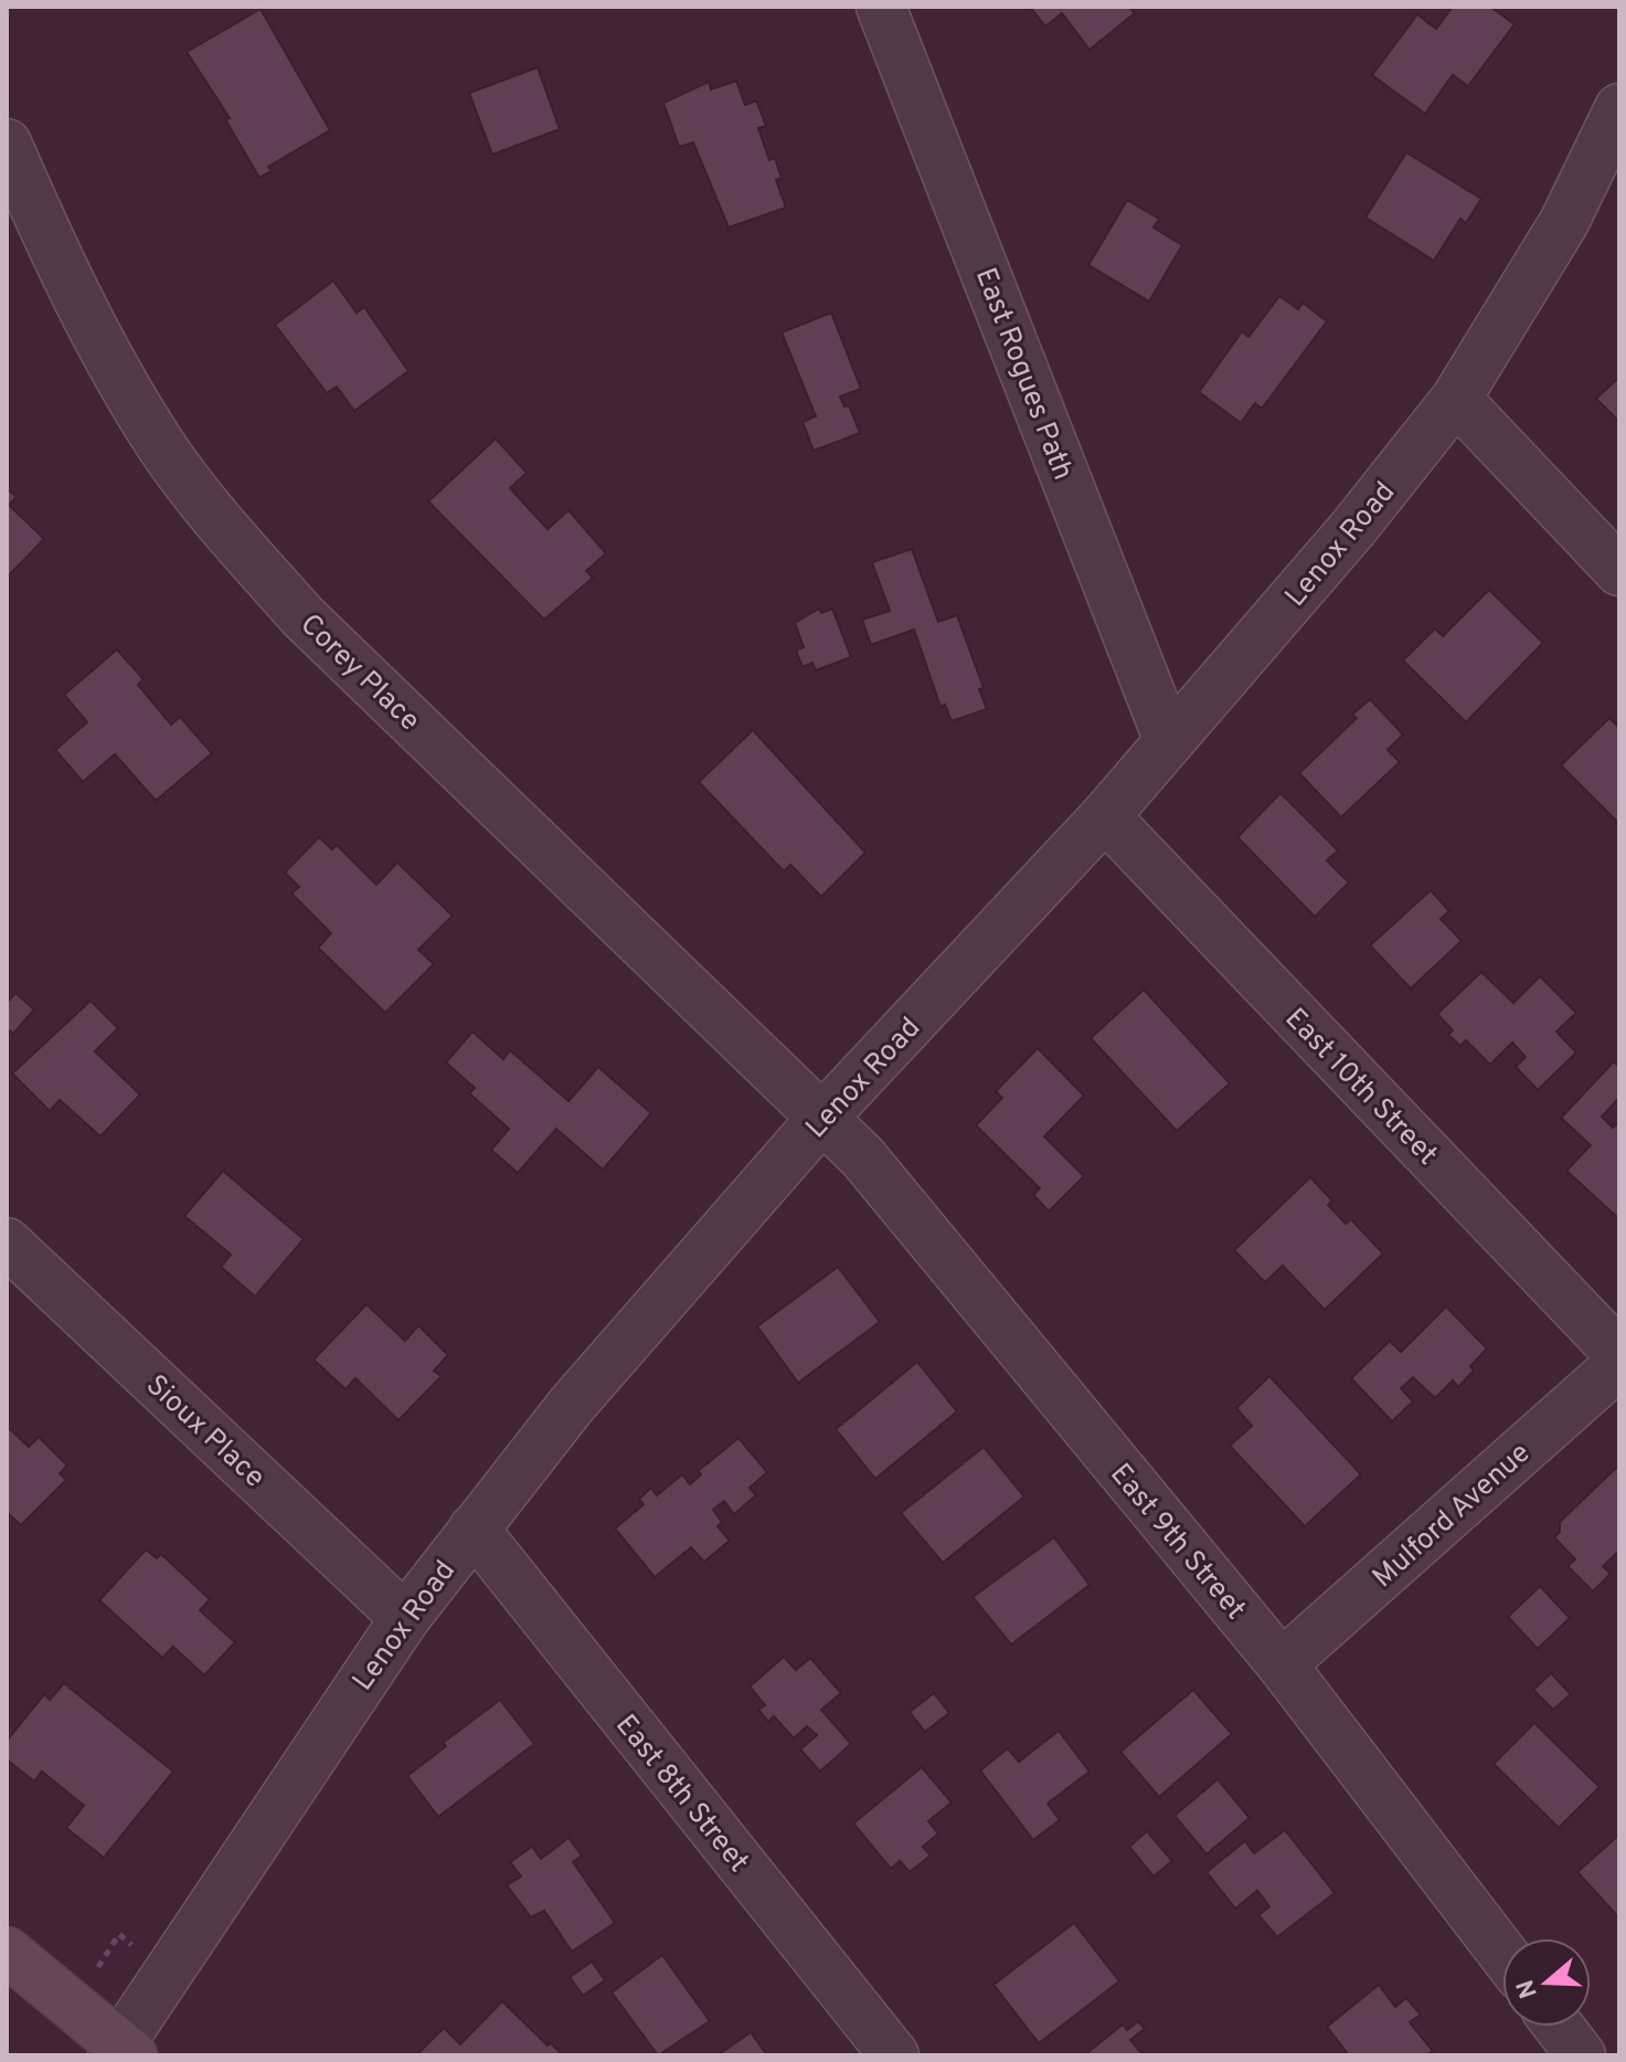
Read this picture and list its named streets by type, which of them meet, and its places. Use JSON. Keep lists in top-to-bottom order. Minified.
{"streets":{"street":["East Rogues Path","Lenox Road","Corey Place","East 10th Street","Sioux Place","Mulford Avenue","East 9th Street","East 8th Street"]},"crossings":[["East Rogues Path","Lenox Road"],["Lenox Road","Corey Place"],["Lenox Road","East 10th Street"],["Lenox Road","Sioux Place"],["Lenox Road","East 9th Street"],["Lenox Road","East 8th Street"],["Corey Place","East 9th Street"],["Mulford Avenue","East 9th Street"]],"north":"left"}
